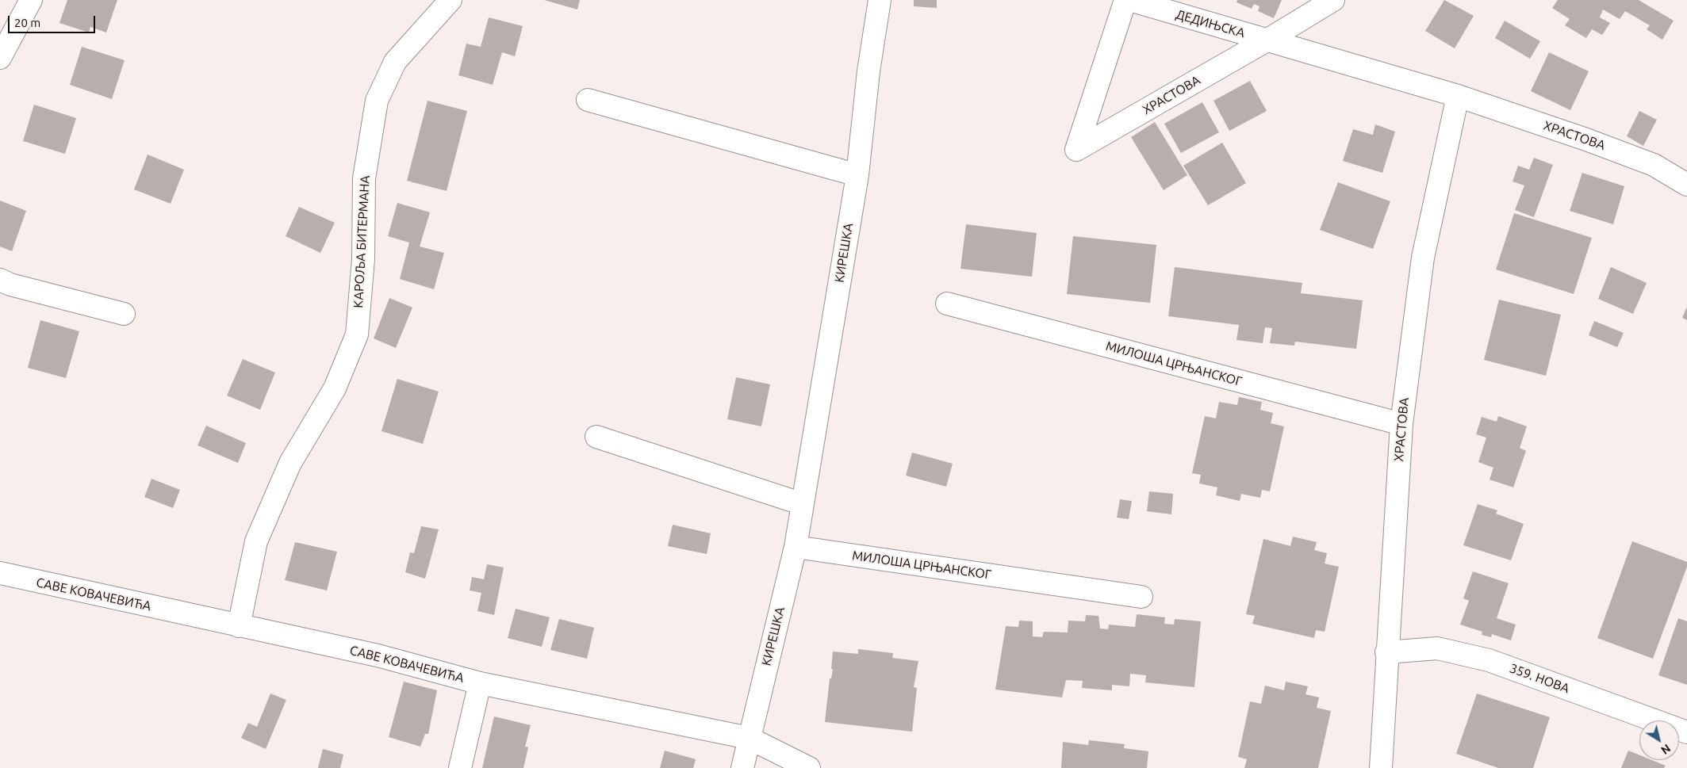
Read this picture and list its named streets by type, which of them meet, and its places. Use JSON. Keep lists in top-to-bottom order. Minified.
{"streets":{"street":["ДЕДИЊСКА","ХРАСТОВА","КАРОЉА БИТЕРМАНА","КИРЕШКА","МИЛОША ЦРЊАНСКОГ","САВЕ КОВАЧЕВИЋА","359. НОВА"]},"crossings":[["ДЕДИЊСКА","ХРАСТОВА"],["ХРАСТОВА","МИЛОША ЦРЊАНСКОГ"],["ХРАСТОВА","359. НОВА"],["КАРОЉА БИТЕРМАНА","САВЕ КОВАЧЕВИЋА"],["КИРЕШКА","МИЛОША ЦРЊАНСКОГ"],["КИРЕШКА","САВЕ КОВАЧЕВИЋА"]],"scale_bar":"20 m","north":"bottom right"}
